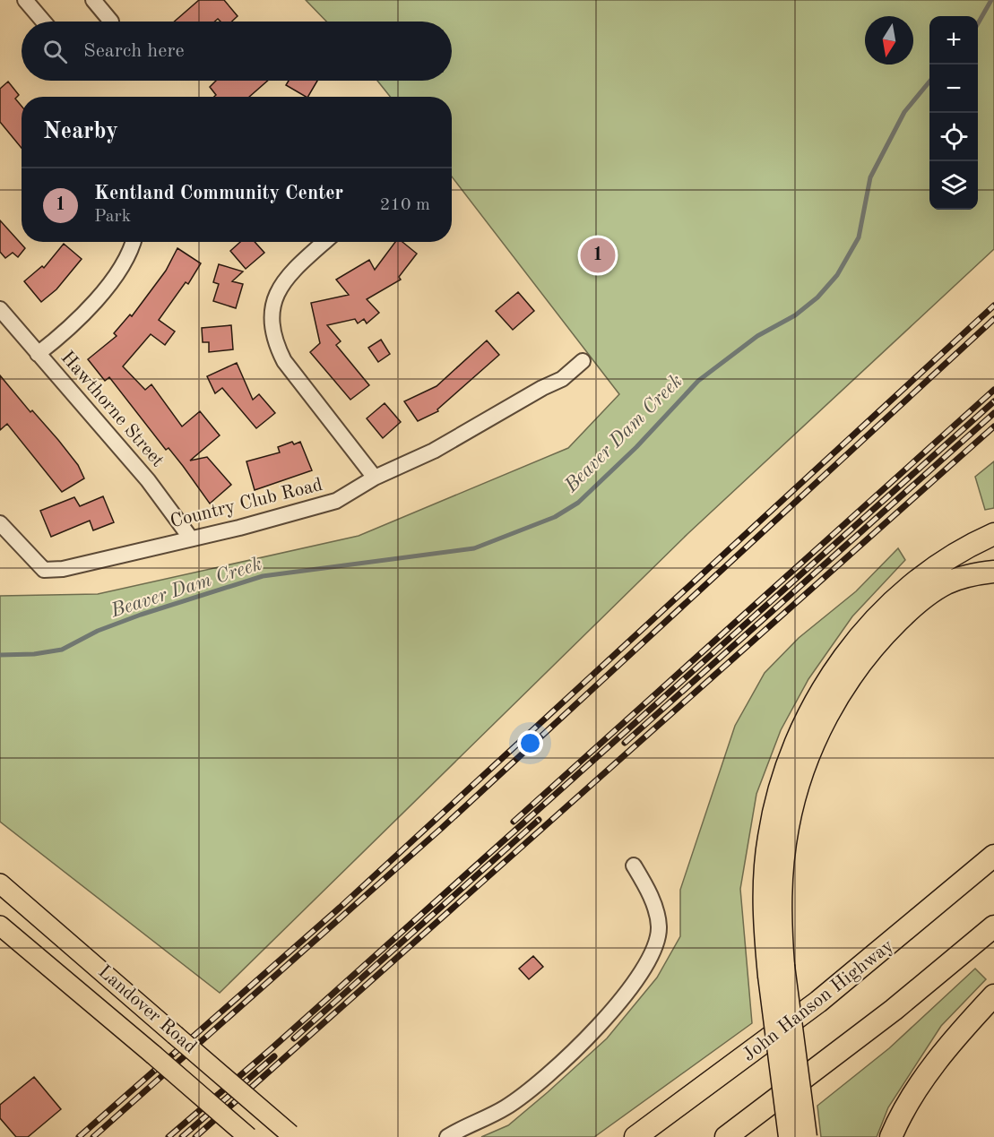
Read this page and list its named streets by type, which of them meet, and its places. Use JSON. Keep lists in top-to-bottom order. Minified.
{"streets":{"highway":["John Hanson Highway"],"main road":["Landover Road"],"street":["Hawthorne Street","Country Club Road"]},"crossings":[["Hawthorne Street","Country Club Road"]],"water":["Beaver Dam Creek"],"north":"bottom","page":{"map_buttons":["+","−"],"search":"Search here","heading":"Nearby","list":[{"mark":"1","name":"Kentland Community Center","note":"Park","value":"210 m"}],"pins":"1"}}
